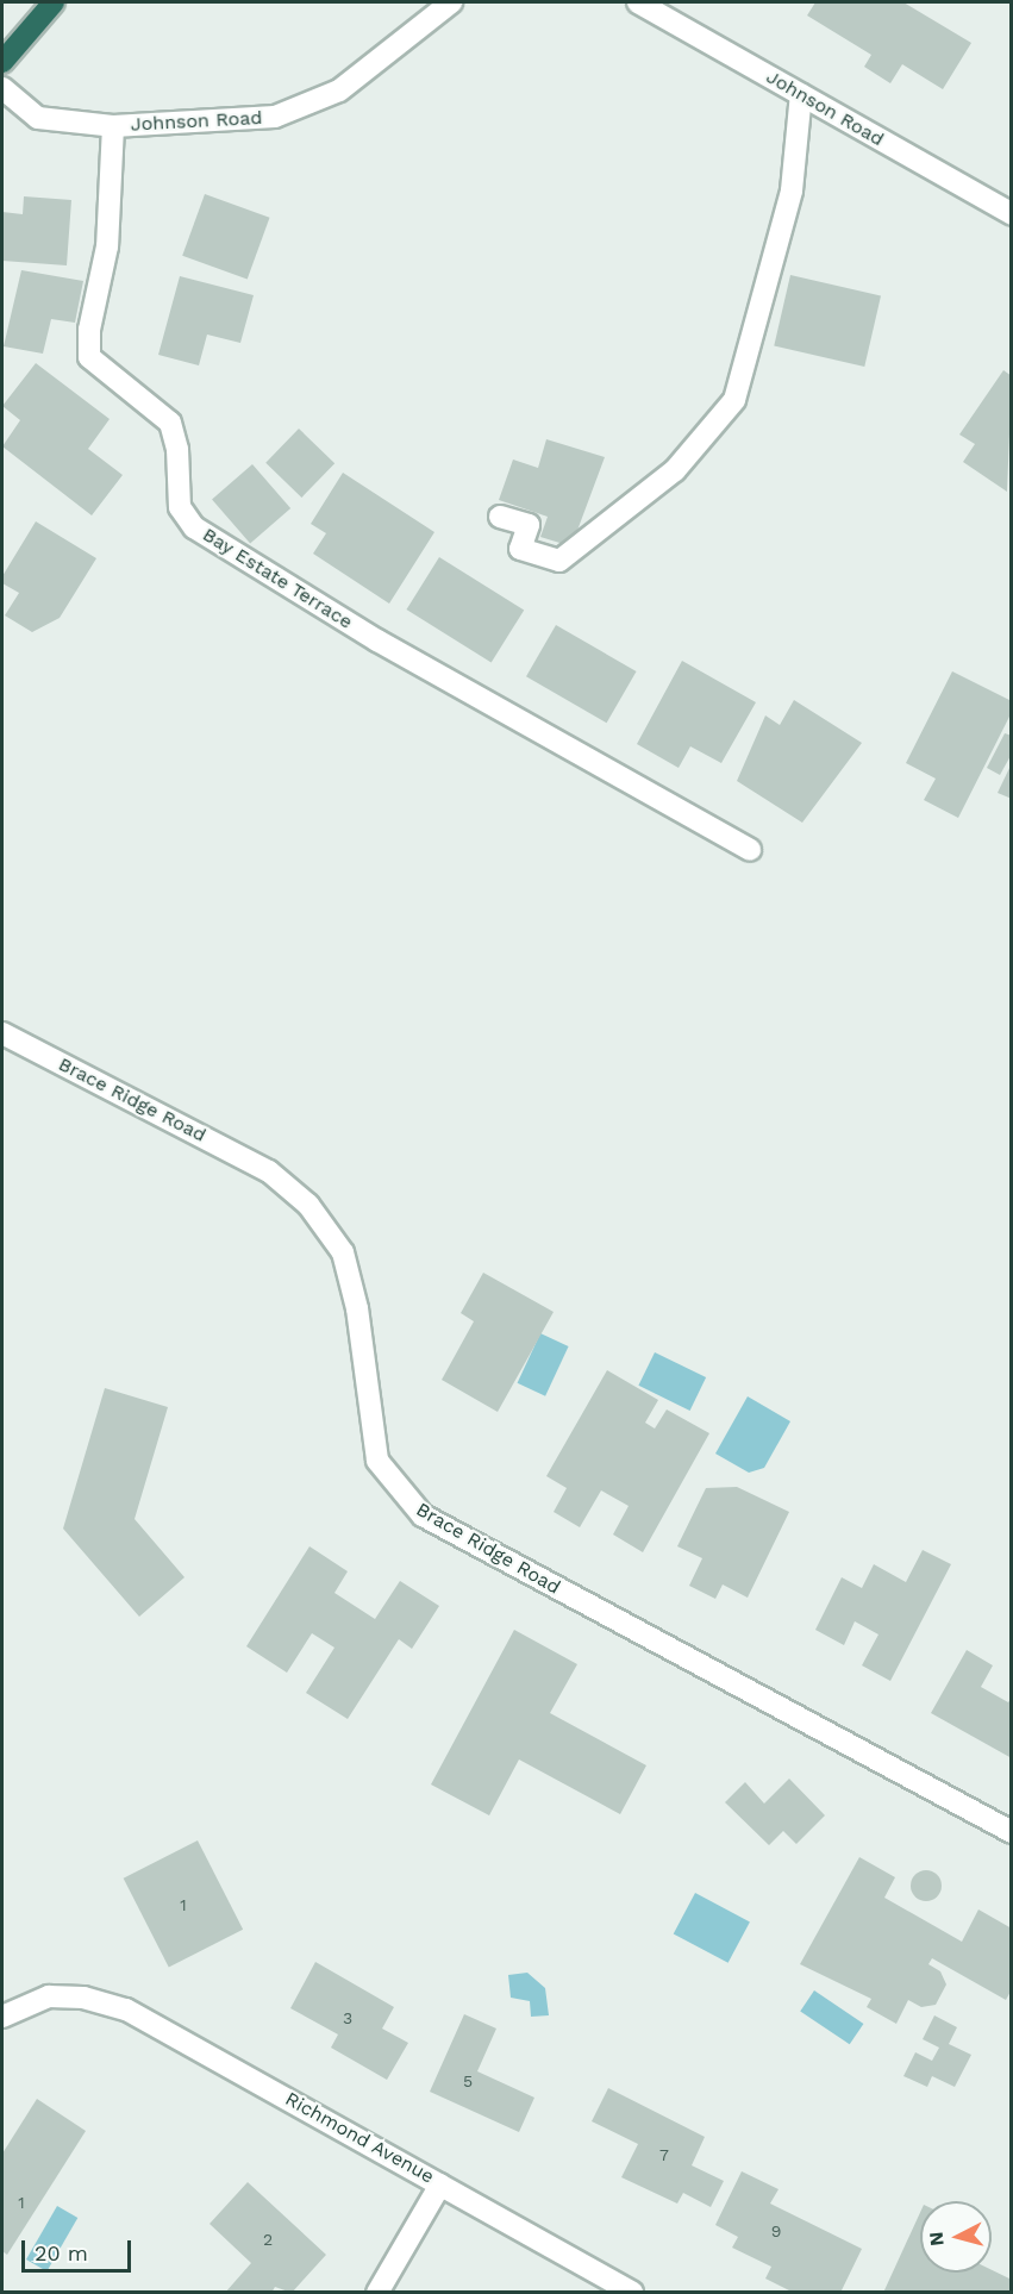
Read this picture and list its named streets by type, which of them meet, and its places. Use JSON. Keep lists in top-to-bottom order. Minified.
{"streets":{"street":["Johnson Road","Bay Estate Terrace","Brace Ridge Road","Richmond Avenue"]},"crossings":[["Johnson Road","Bay Estate Terrace"]],"house_numbers":["1","3","5","7","1","9","2"],"scale_bar":"20 m","north":"left"}
